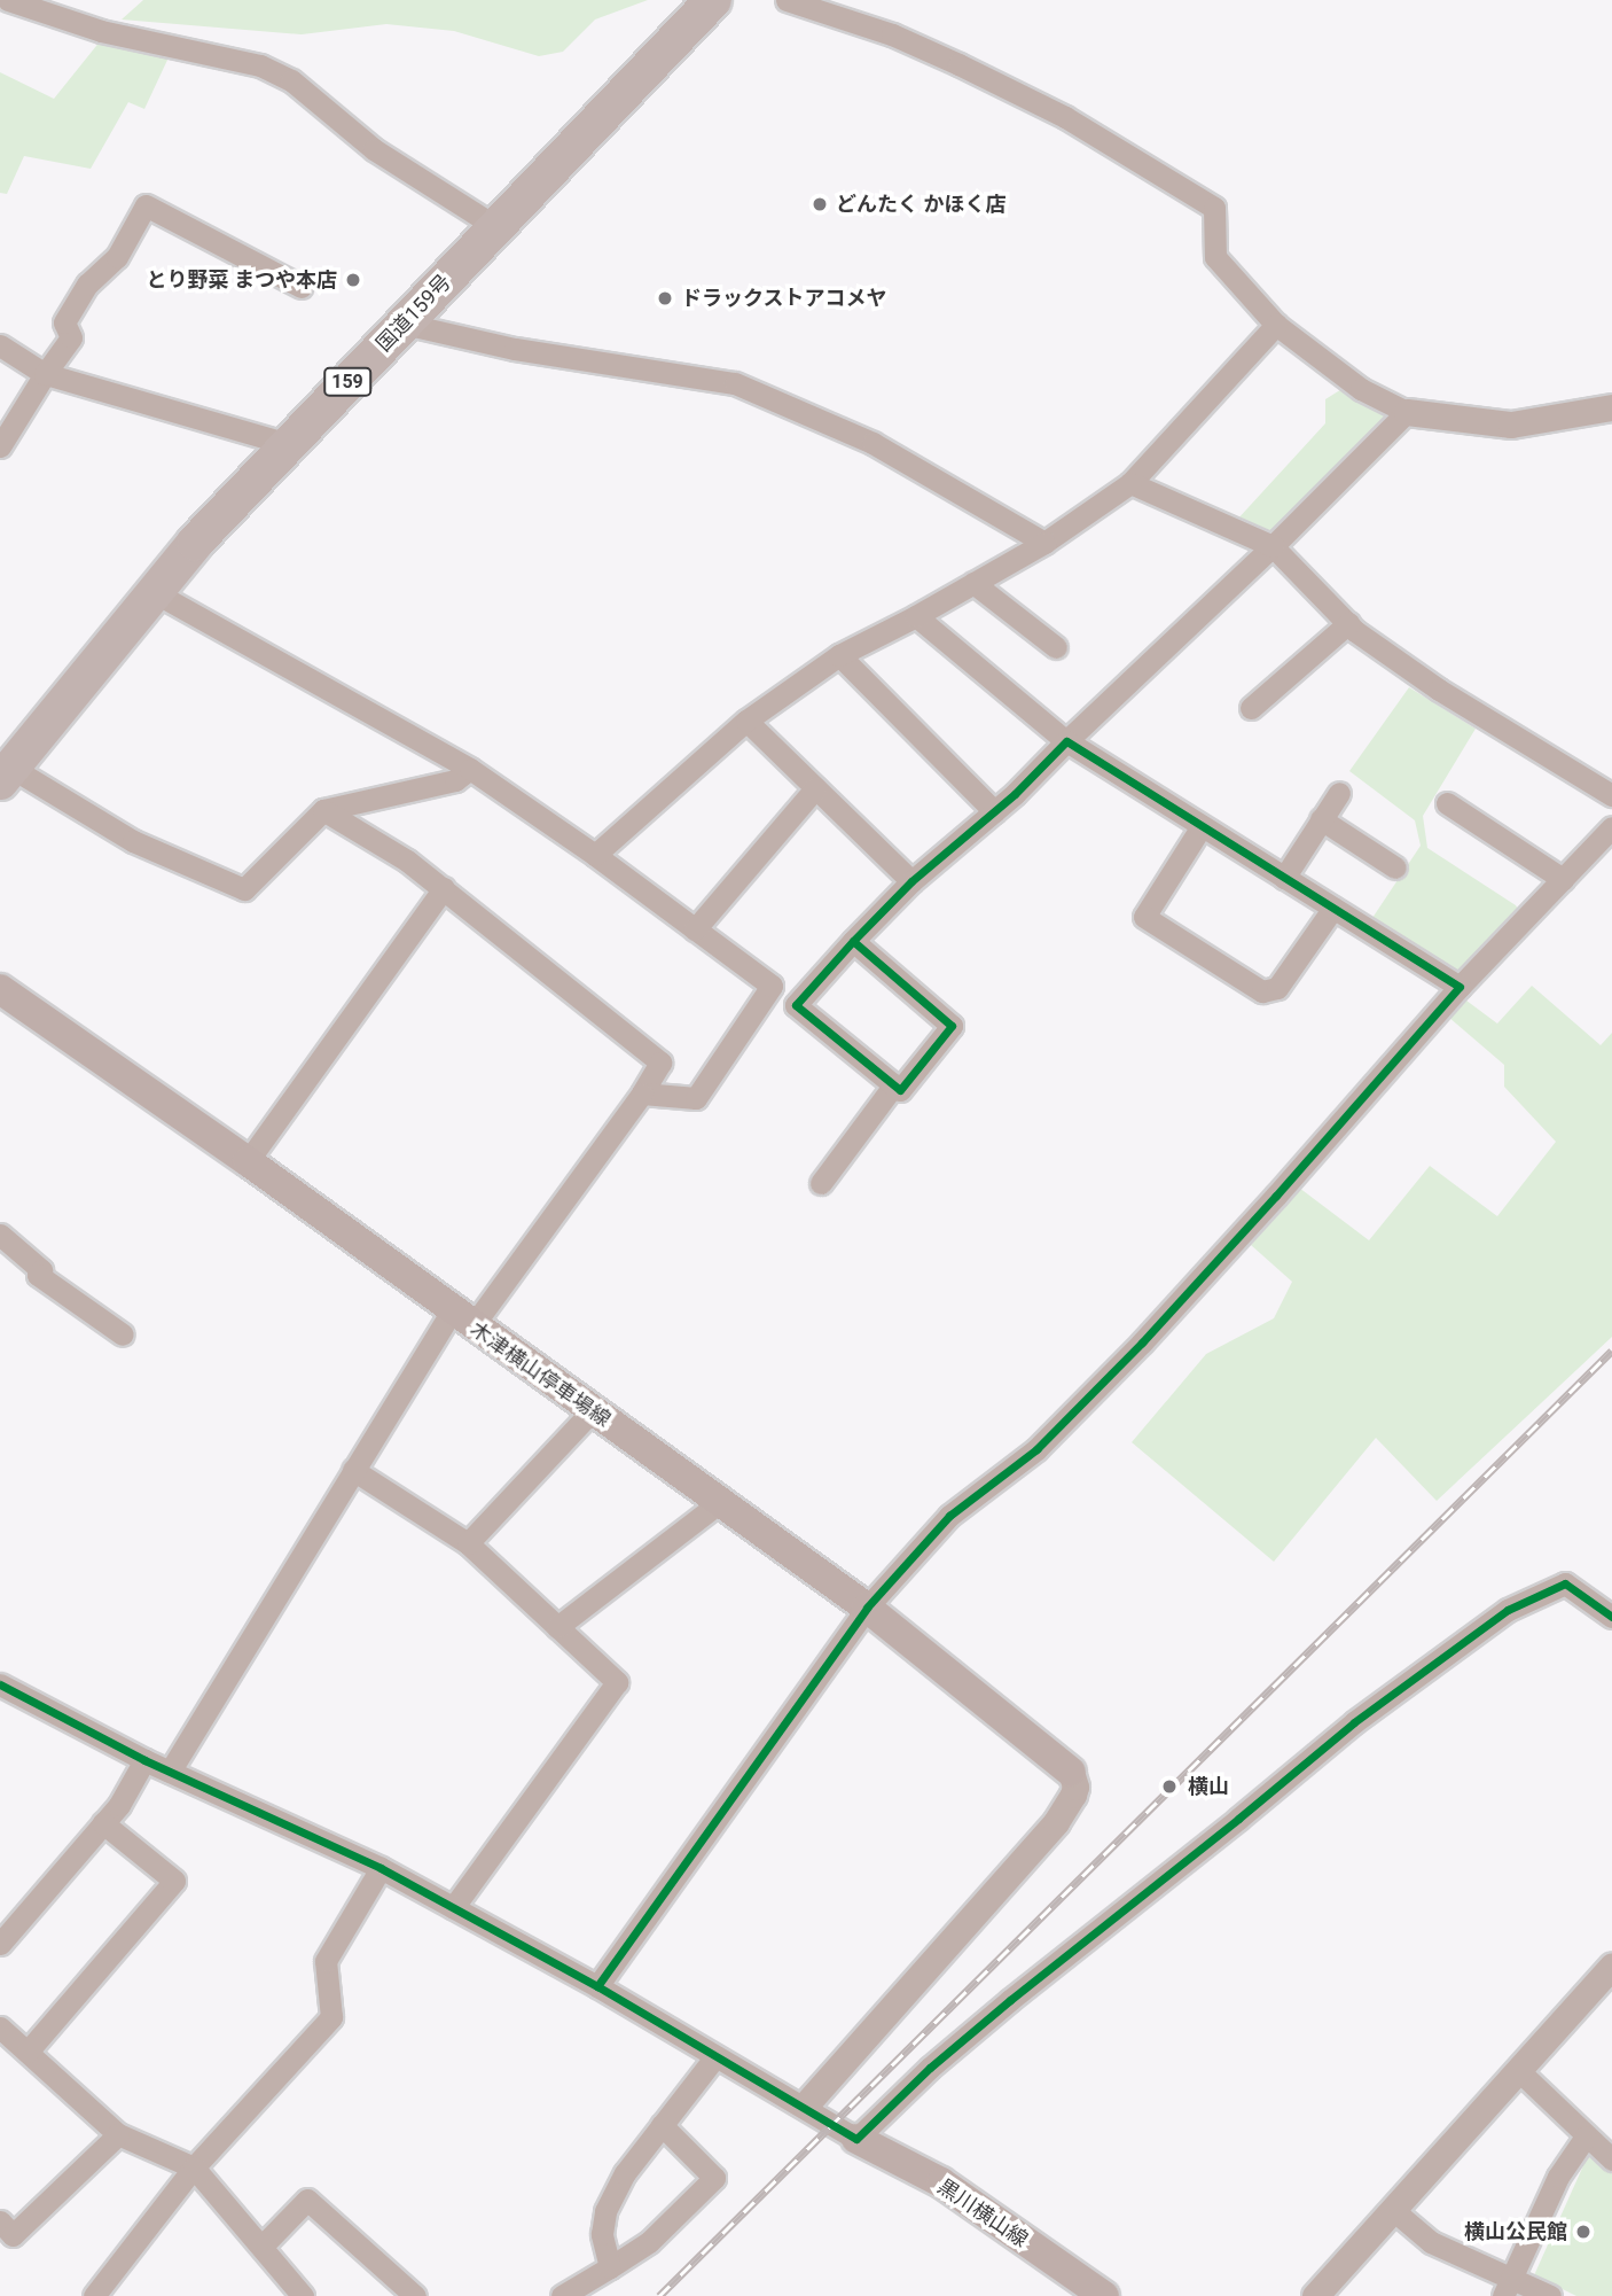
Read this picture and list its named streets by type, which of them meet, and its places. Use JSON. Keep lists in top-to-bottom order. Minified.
{"streets":{"highway":["国道159号","159"],"main road":["木津横山停車場線","黒川横山線"]},"places":["どんたく かほく店","とり野菜 まつや本店","ドラックストアコメヤ","横山","横山公民館"]}
